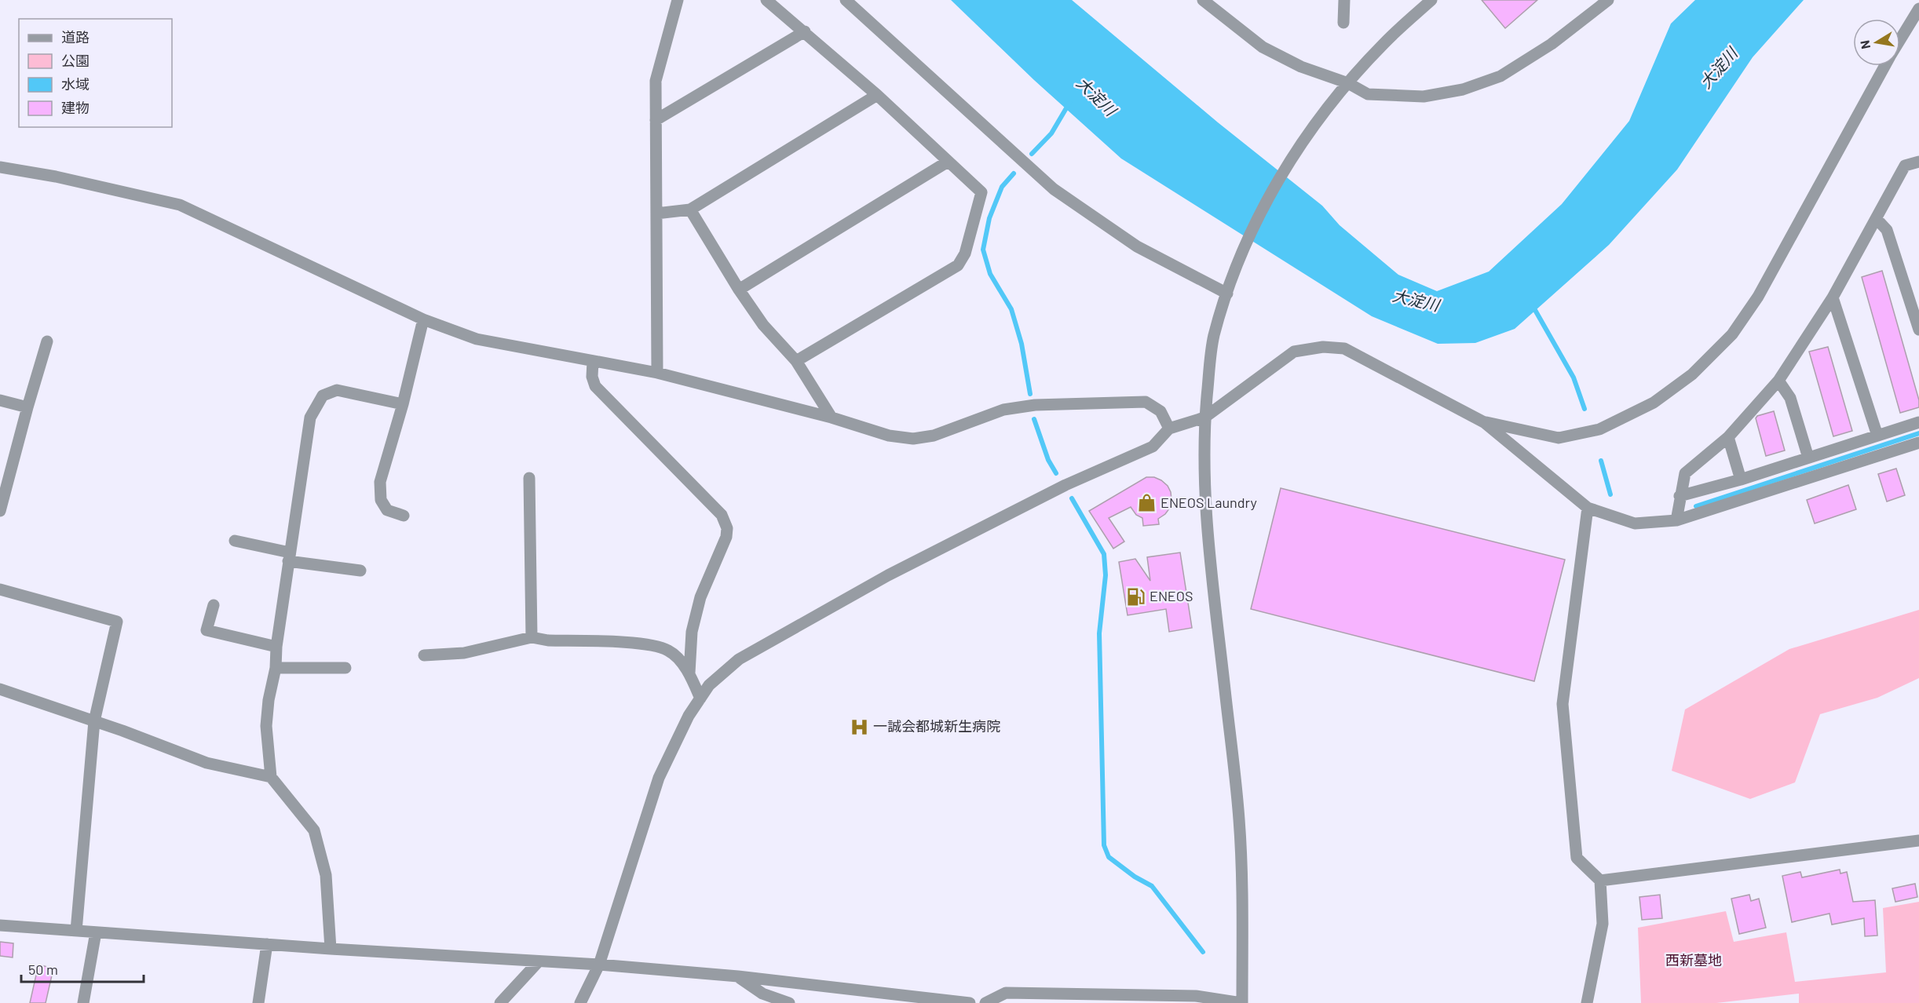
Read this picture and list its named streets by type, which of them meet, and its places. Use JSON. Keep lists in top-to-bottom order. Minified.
{"water":["大淀川"],"parks":["西新墓地"],"places":{"shop":["ENEOS Laundry"],"fuel station":["ENEOS"],"hospital":["一誠会都城新生病院"]},"legend":["道路","公園","水域","建物"],"scale_bar":"50 m","north":"left"}
